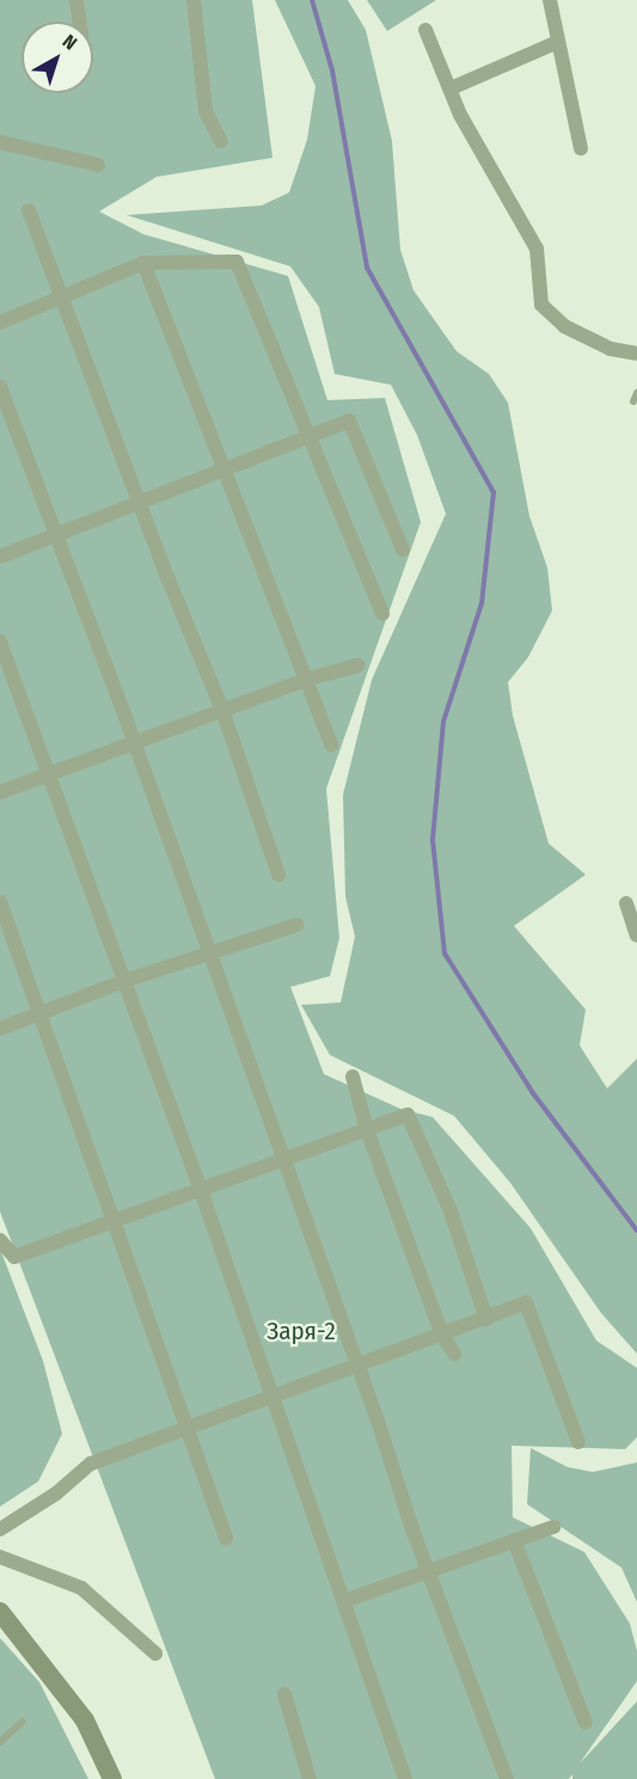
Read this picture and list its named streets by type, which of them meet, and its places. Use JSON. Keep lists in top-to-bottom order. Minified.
{"parks":["Заря-2"],"north":"top right"}
